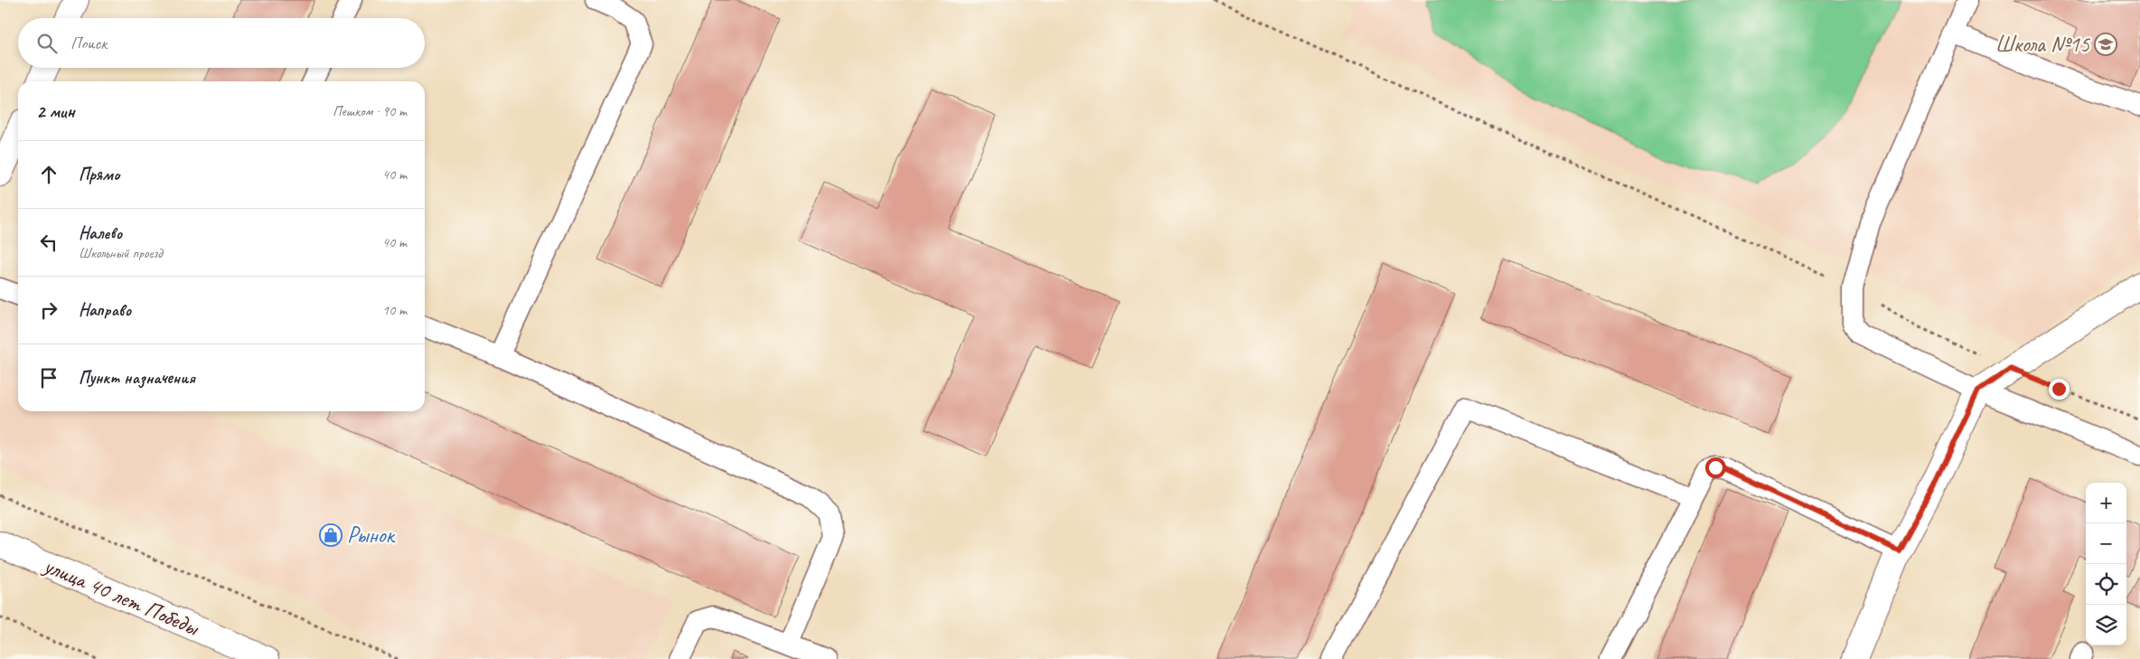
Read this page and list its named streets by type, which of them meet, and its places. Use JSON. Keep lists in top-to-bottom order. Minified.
{"streets":{"street":["улица 40 лет Победы"]},"places":{"school or university":["Школа №15"],"shop":["Рынок"]},"page":{"search":"Поиск","heading":["2 мин","Пешком · 90 m"],"list":[["Прямо","40 m"],["Налево","Школьный проезд","40 m"],["Направо","10 m"],"Пункт назначения"],"map_buttons":["+","−"]}}
